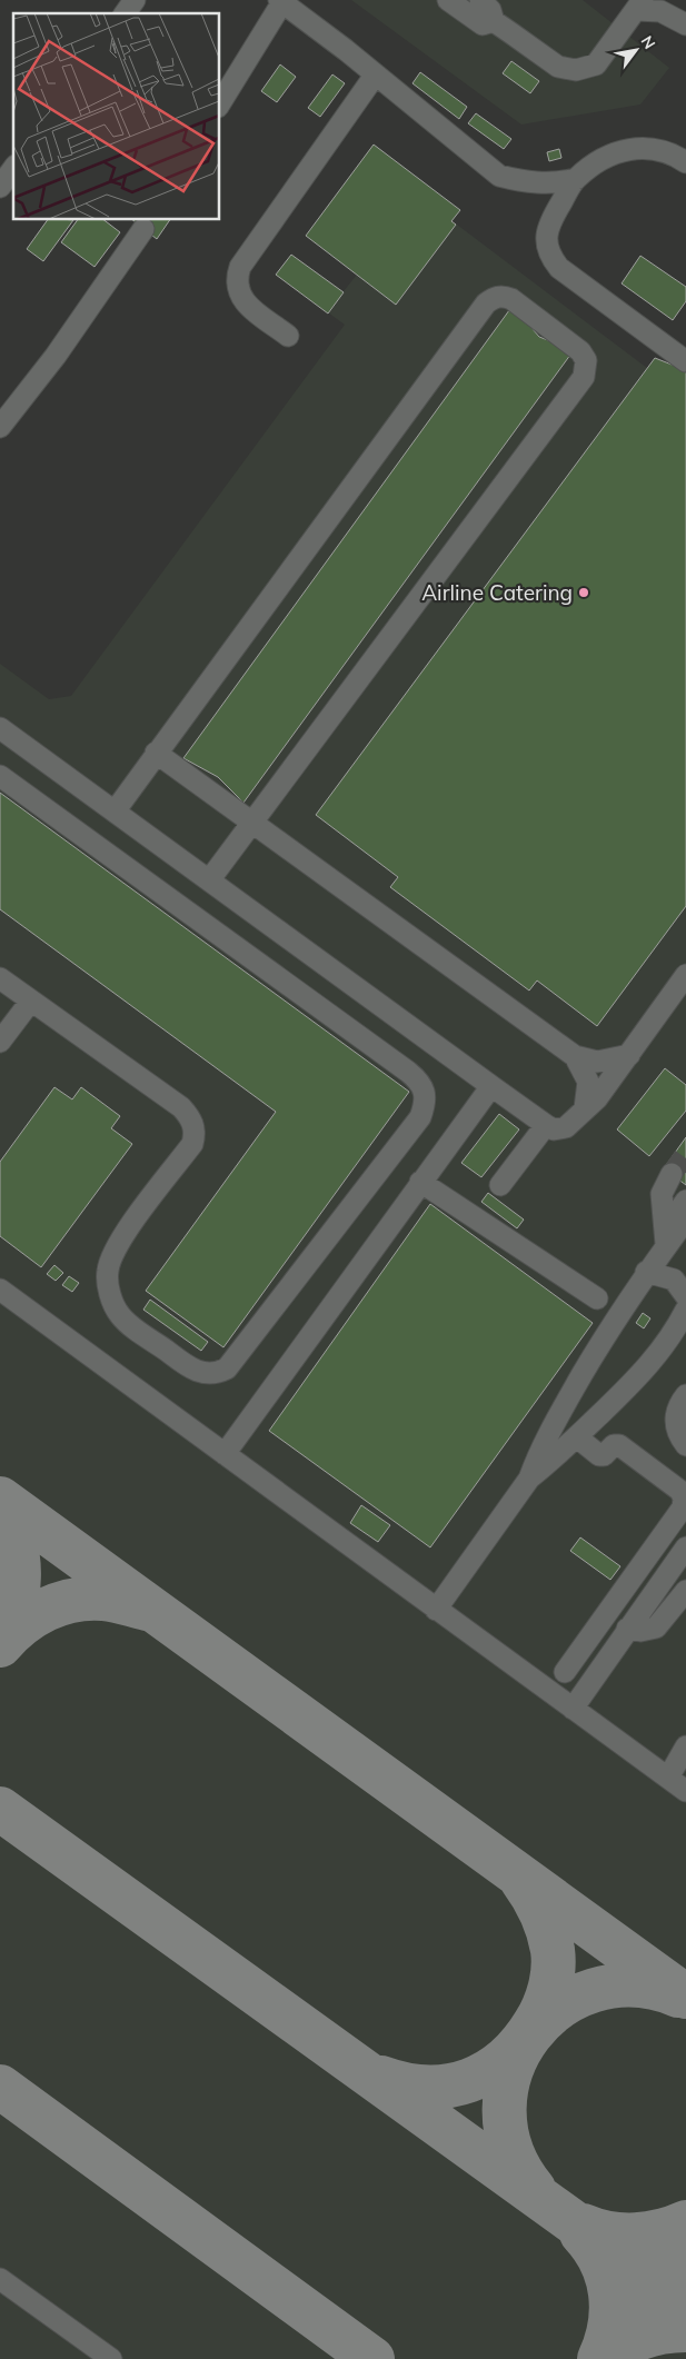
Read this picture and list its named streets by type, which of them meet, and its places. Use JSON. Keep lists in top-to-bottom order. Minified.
{"places":["Airline Catering"],"north":"top right"}
